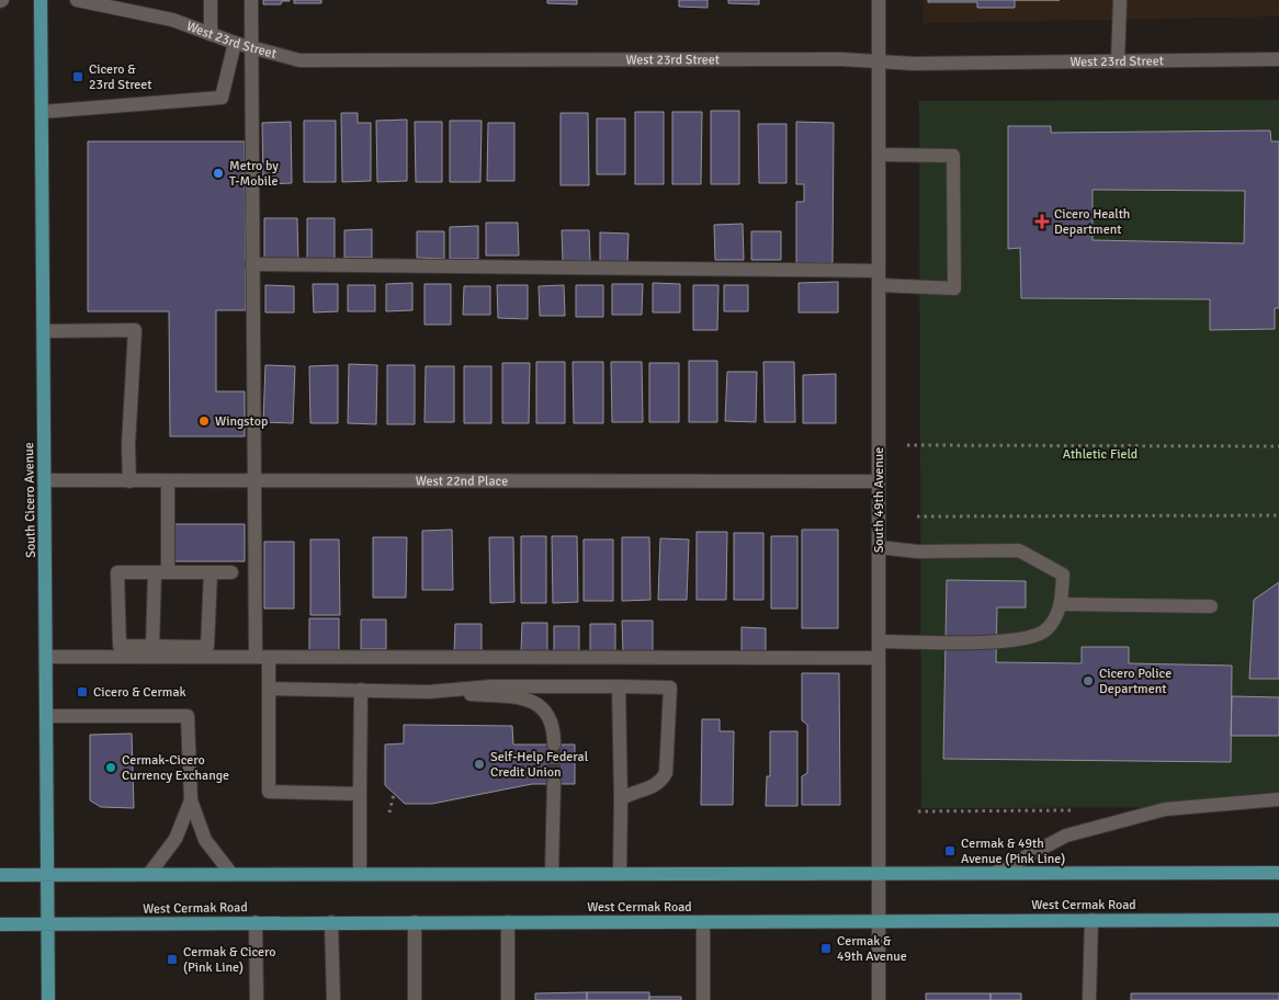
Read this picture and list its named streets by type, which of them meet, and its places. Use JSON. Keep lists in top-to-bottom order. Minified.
{"streets":{"main road":["South Cicero Avenue","West Cermak Road"],"street":["West 23rd Street","West 22nd Place","South 49th Avenue"]},"crossings":[["West 23rd Street","South 49th Avenue"],["West 22nd Place","South Cicero Avenue"],["West 22nd Place","South 49th Avenue"],["South Cicero Avenue","West Cermak Road"],["South 49th Avenue","West Cermak Road"]],"parks":["Athletic Field"],"places":{"transit":["Cicero & 23rd Street","Cicero & Cermak","Cermak & 49th Avenue (Pink Line)","Cermak & 49th Avenue","Cermak & Cicero (Pink Line)"],"other":["Metro by T-Mobile","Wingstop","Cicero Police Department","Self-Help Federal Credit Union","Cermak-Cicero Currency Exchange"],"health":["Cicero Health Department"]}}
